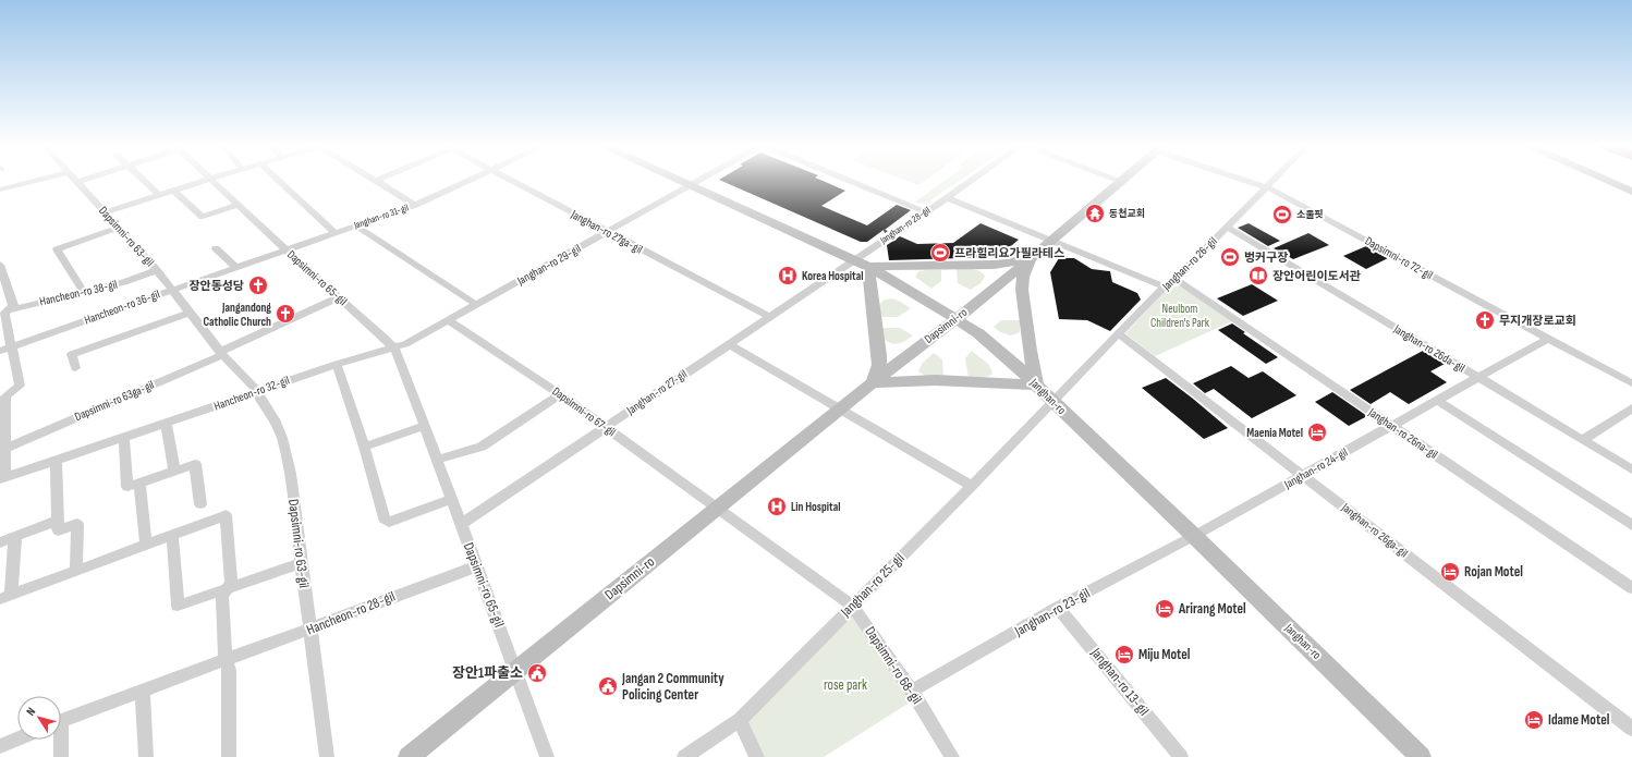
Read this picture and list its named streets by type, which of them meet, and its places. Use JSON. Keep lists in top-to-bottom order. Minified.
{"streets":{"main road":["Dapsimni-ro","Janghan-ro"],"street":["Janghan-ro 31-gil","Janghan-ro 28-gil","Janghan-ro 27ga-gil","Dapsimni-ro 63-gil","Dapsimni-ro 72-gil","Janghan-ro 26-gil","Janghan-ro 29-gil","Dapsimni-ro 65-gil","Hancheon-ro 38-gil","Hancheon-ro 36-gil","Janghan-ro 26da-gil","Janghan-ro 27-gil","Hancheon-ro 32-gil","Dapsimni-ro 63ga-gil","Dapsimni-ro 67-gil","Janghan-ro 26na-gil","Janghan-ro 24-gil","Janghan-ro 26ga-gil","Janghan-ro 25-gil","Janghan-ro 23-gil","Hancheon-ro 28-gil","Dapsimni-ro 68-gil","Janghan-ro 13-gil"]},"crossings":[["Janghan-ro 31-gil","Dapsimni-ro 65-gil"],["Janghan-ro 31-gil","Hancheon-ro 36-gil"],["Janghan-ro 28-gil","Janghan-ro 27-gil"],["Janghan-ro 28-gil","Janghan-ro"],["Janghan-ro 27ga-gil","Janghan-ro 29-gil"],["Janghan-ro 27ga-gil","Janghan-ro 27-gil"],["Dapsimni-ro 63-gil","Hancheon-ro 38-gil"],["Dapsimni-ro 63-gil","Hancheon-ro 36-gil"],["Dapsimni-ro 63-gil","Hancheon-ro 32-gil"],["Dapsimni-ro 63-gil","Dapsimni-ro 63ga-gil"],["Dapsimni-ro 63-gil","Hancheon-ro 28-gil"],["Dapsimni-ro 72-gil","Janghan-ro 26-gil"],["Dapsimni-ro 72-gil","Janghan-ro 24-gil"],["Janghan-ro 26-gil","Janghan-ro 26da-gil"],["Janghan-ro 26-gil","Janghan-ro"],["Janghan-ro 26-gil","Janghan-ro 26na-gil"],["Janghan-ro 26-gil","Janghan-ro 26ga-gil"],["Janghan-ro 26-gil","Janghan-ro 25-gil"],["Janghan-ro 29-gil","Dapsimni-ro 65-gil"],["Janghan-ro 29-gil","Hancheon-ro 32-gil"],["Janghan-ro 29-gil","Janghan-ro"],["Janghan-ro 29-gil","Dapsimni-ro 67-gil"],["Dapsimni-ro 65-gil","Hancheon-ro 36-gil"],["Dapsimni-ro 65-gil","Dapsimni-ro"],["Dapsimni-ro 65-gil","Janghan-ro 27-gil"],["Dapsimni-ro 65-gil","Hancheon-ro 32-gil"],["Dapsimni-ro 65-gil","Hancheon-ro 28-gil"],["Hancheon-ro 36-gil","Hancheon-ro 32-gil"],["Dapsimni-ro","Janghan-ro"],["Dapsimni-ro","Dapsimni-ro 67-gil"],["Dapsimni-ro","Dapsimni-ro 68-gil"],["Janghan-ro 26da-gil","Janghan-ro 24-gil"],["Janghan-ro 27-gil","Janghan-ro"],["Janghan-ro 27-gil","Dapsimni-ro 67-gil"],["Hancheon-ro 32-gil","Dapsimni-ro 63ga-gil"],["Janghan-ro","Janghan-ro 24-gil"],["Janghan-ro","Janghan-ro 25-gil"],["Janghan-ro","Janghan-ro 23-gil"],["Dapsimni-ro 67-gil","Dapsimni-ro 68-gil"],["Janghan-ro 26na-gil","Janghan-ro 24-gil"],["Janghan-ro 24-gil","Janghan-ro 26ga-gil"],["Janghan-ro 24-gil","Janghan-ro 23-gil"],["Janghan-ro 25-gil","Dapsimni-ro 68-gil"],["Janghan-ro 23-gil","Dapsimni-ro 68-gil"],["Janghan-ro 23-gil","Janghan-ro 13-gil"]],"parks":["Neulbom Children's Park","rose park"],"places":{"temple":["동천교회"],"sports":["소울핏","프라힐리요가필라테스","벙커구장"],"hospital":["Korea Hospital","Lin Hospital"],"library":["장안어린이도서관"],"church":["장안동성당","Jangandong Catholic Church","무지개장로교회"],"hotel":["Maenia Motel","Rojan Motel","Arirang Motel","Miju Motel","Idame Motel"],"public building":["장안1파출소","Jangan 2 Community Policing Center"]},"north":"top left"}
